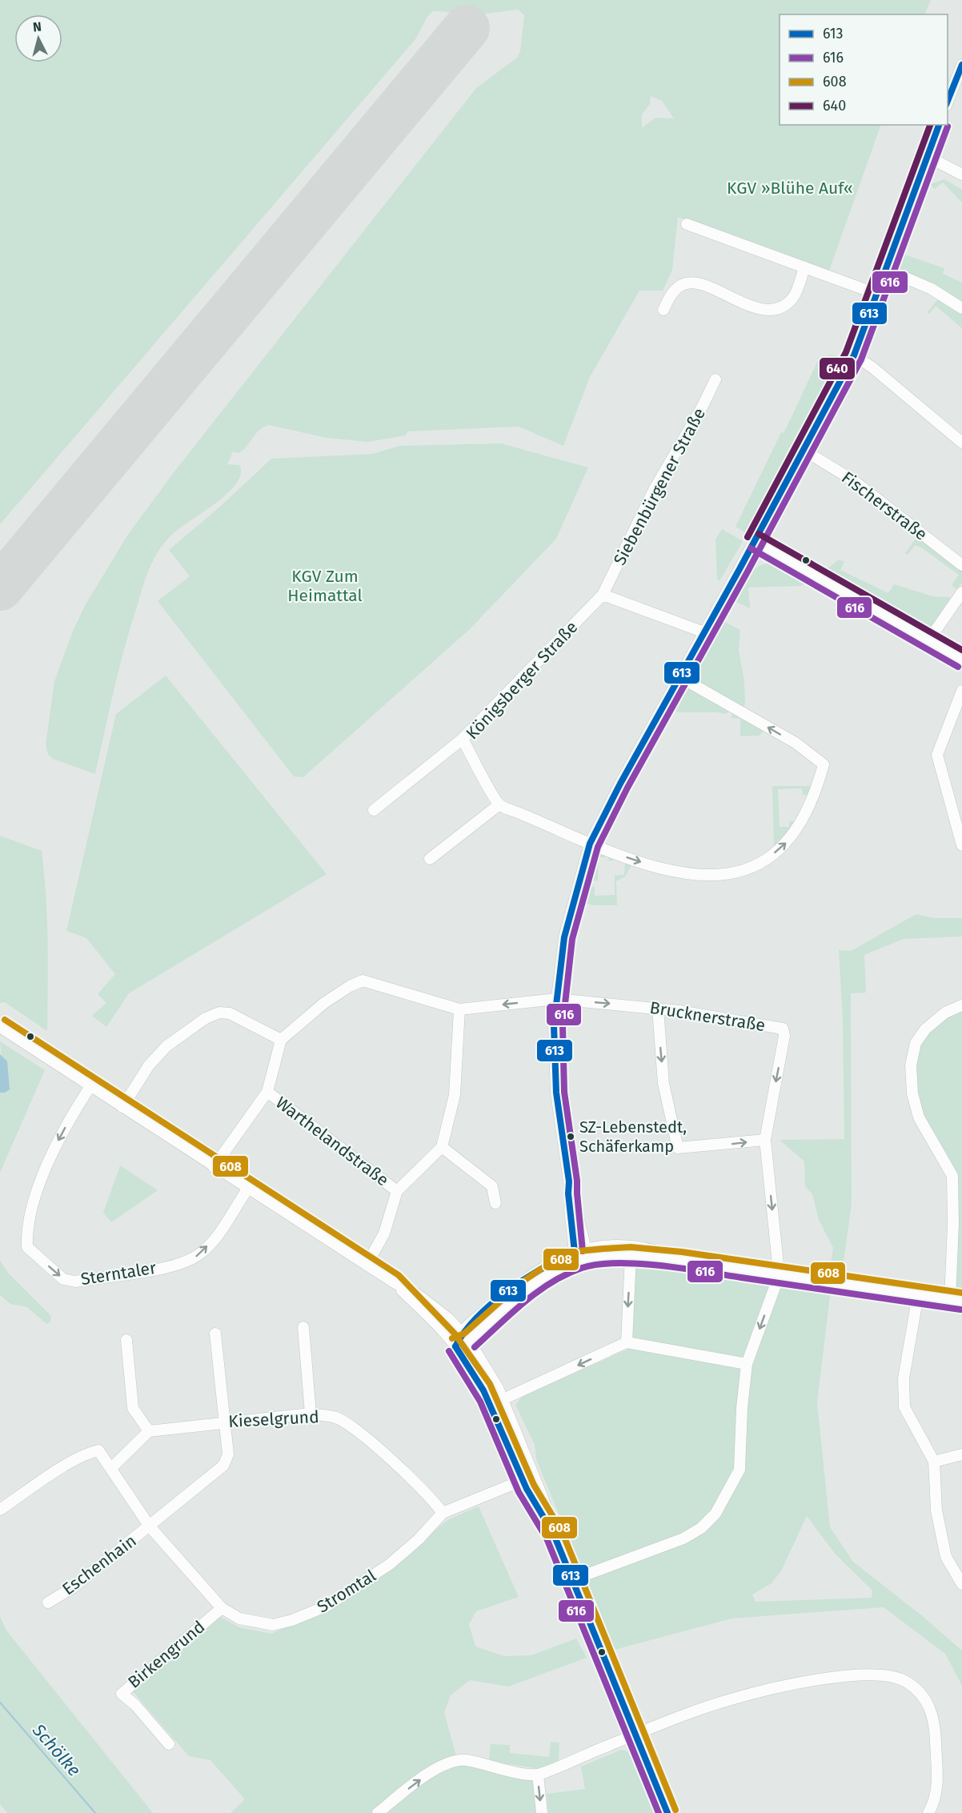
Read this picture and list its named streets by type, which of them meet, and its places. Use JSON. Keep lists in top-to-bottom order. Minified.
{"streets":{"street":["Siebenbürgener Straße","Fischerstraße","Königsberger Straße","Brucknerstraße","Warthelandstraße","Sterntaler","Kieselgrund","Eschenhain","Stromtal","Birkengrund"]},"crossings":[["Siebenbürgener Straße","Königsberger Straße"],["Kieselgrund","Eschenhain"],["Kieselgrund","Stromtal"],["Eschenhain","Stromtal"],["Stromtal","Birkengrund"]],"water":["Schölke"],"parks":["KGV »Blühe Auf«","KGV Zum Heimattal"],"places":["SZ-Lebenstedt, Schäferkamp"],"lines":["transit line 613","transit line 640","transit line 616","transit line 608"],"legend":["613","616","608","640"],"north":"top"}
